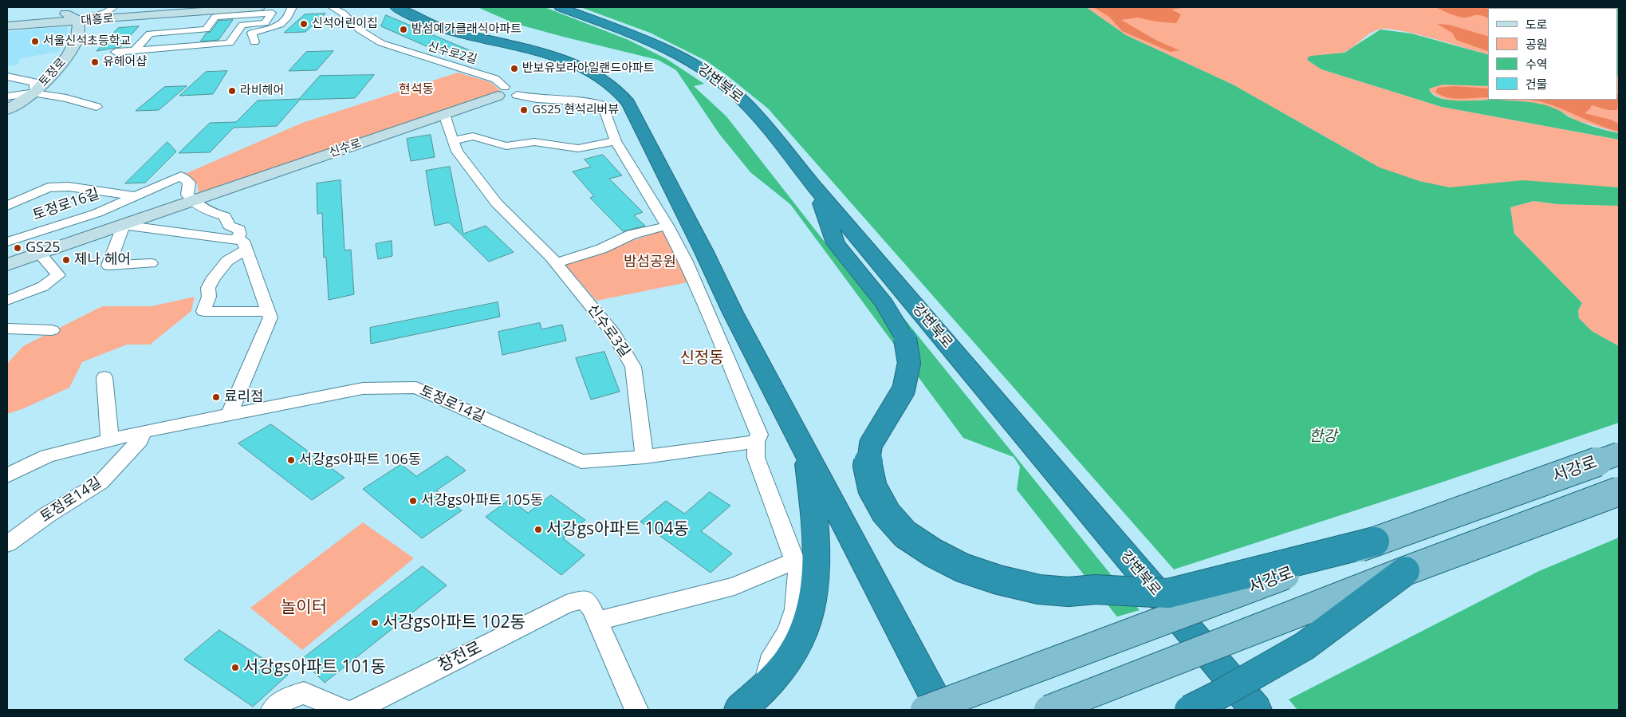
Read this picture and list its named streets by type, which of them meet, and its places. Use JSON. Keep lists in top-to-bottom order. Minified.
{"streets":{"highway":["강변북로"],"main road":["대흥로","토정로","신수로","서강로"],"street":["신수로2길","토정로16길","신수로3길","토정로14길","창전로"]},"crossings":[["대흥로","토정로"],["신수로2길","신수로"],["신수로","토정로16길"],["신수로","신수로3길"],["신수로3길","토정로14길"]],"districts":["현석동","신정동"],"water":["한강"],"parks":["밤섬공원","놀이터"],"places":["신석어린이집","밤섬예가클래식아파트","서울신석초등학교","유헤어샵","반보유보라아일랜드아파트","라비헤어","GS25 현석리버뷰","GS25","제나 헤어","료리점","서강gs아파트 106동","서강gs아파트 105동","서강gs아파트 104동","서강gs아파트 102동","서강gs아파트 101동"],"legend":["도로","공원","수역","건물"]}
